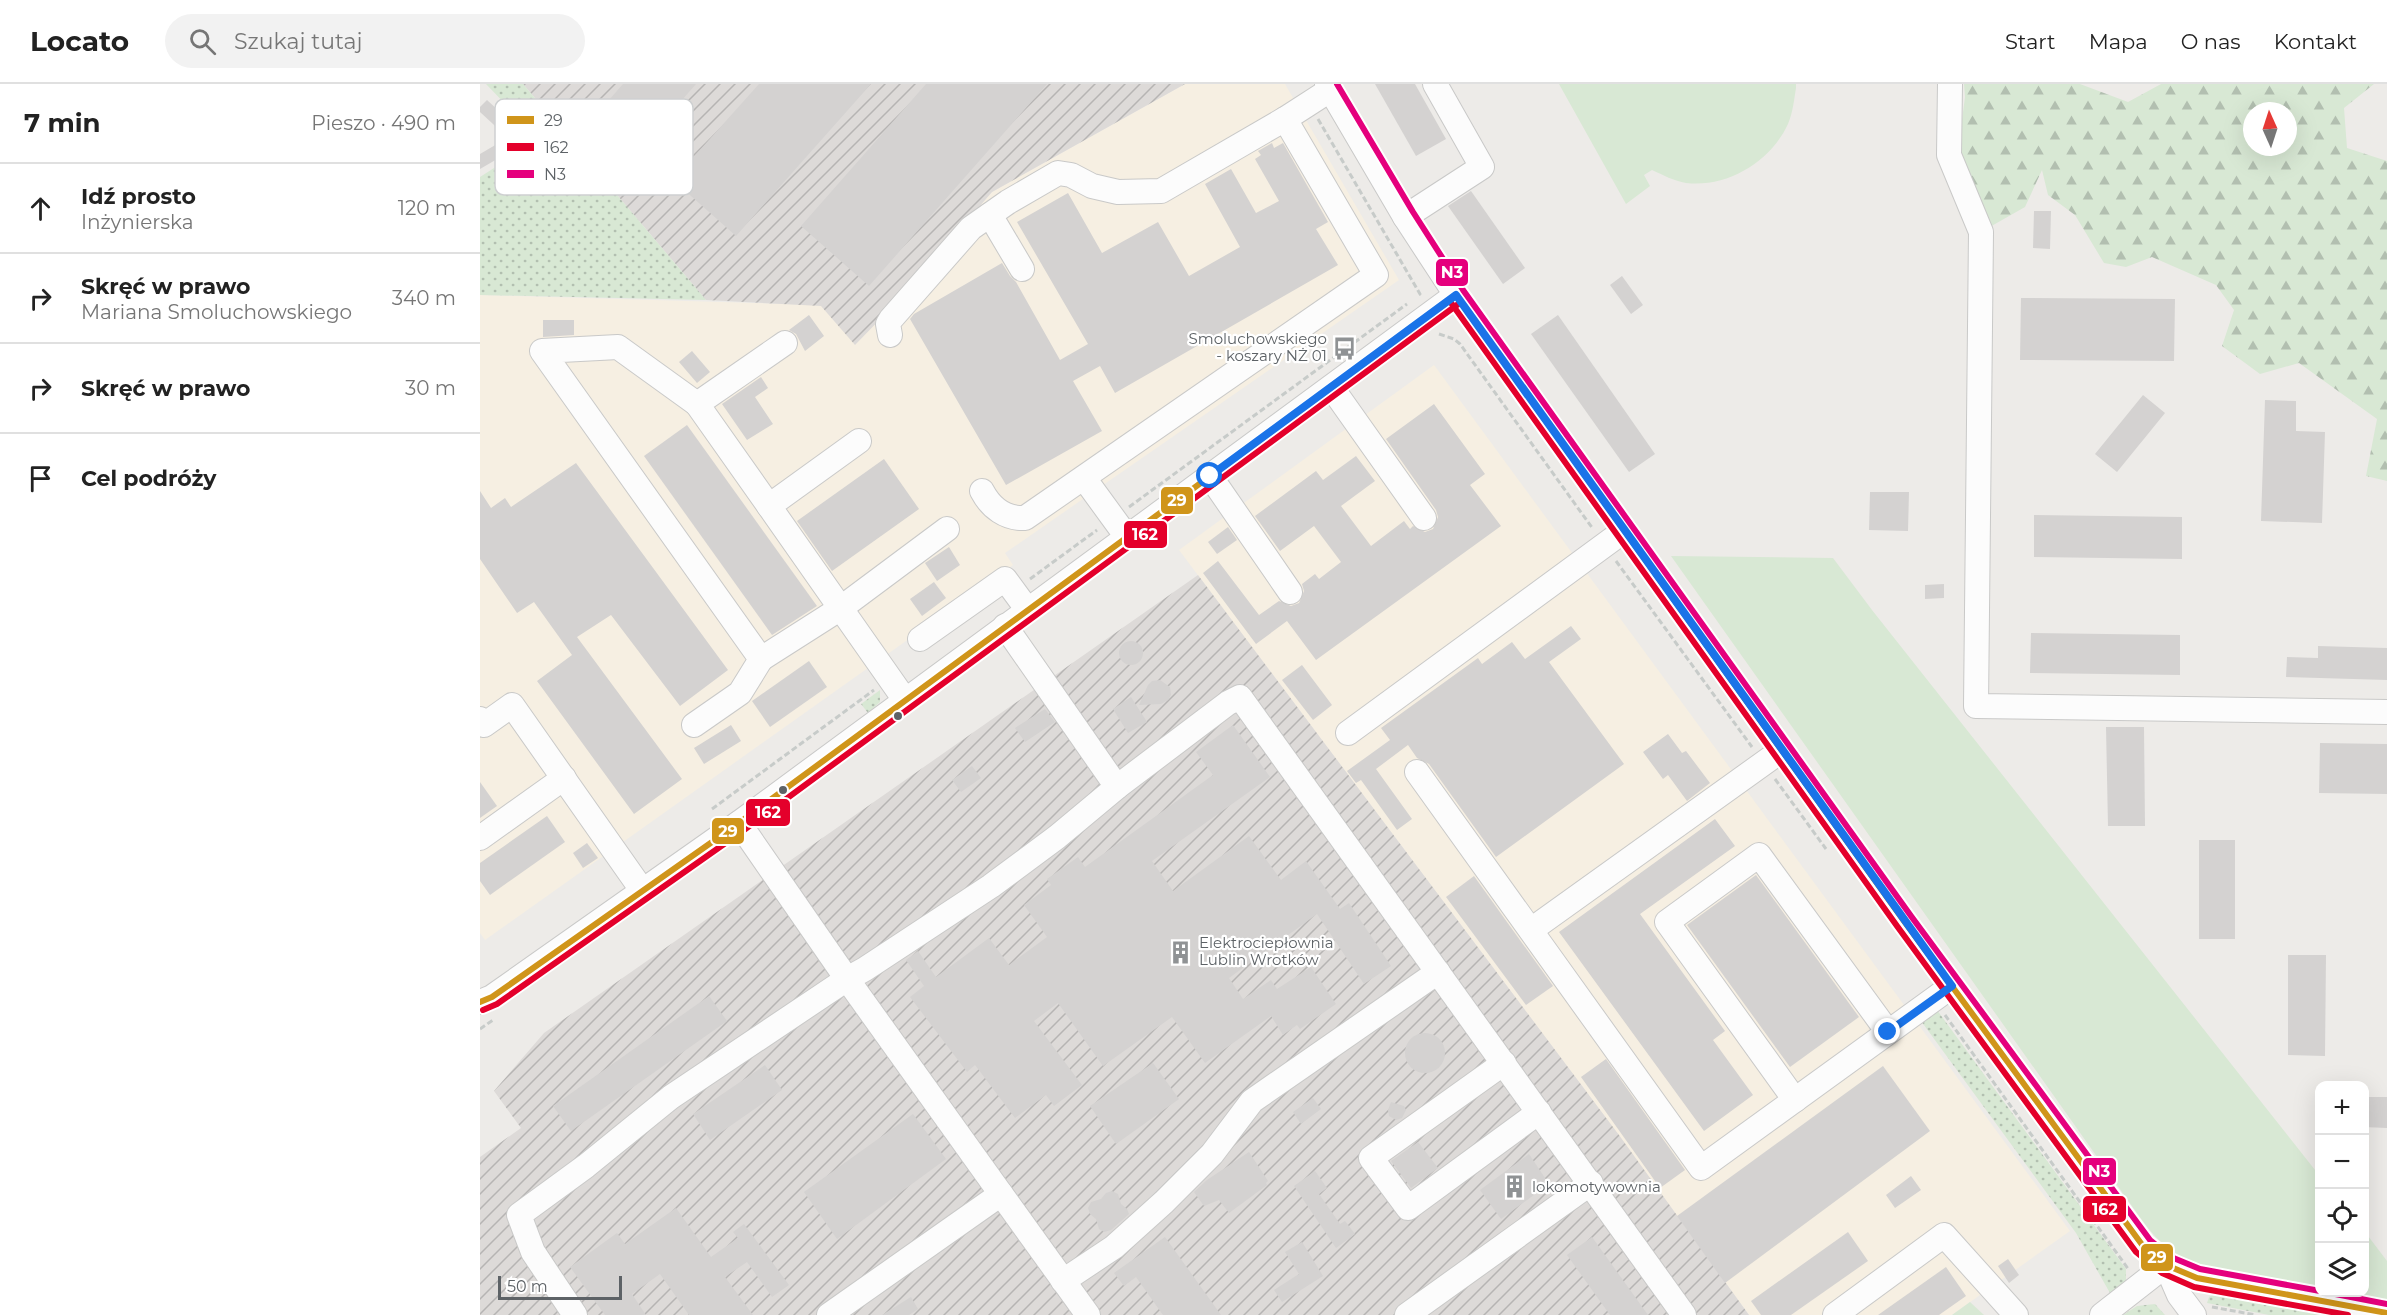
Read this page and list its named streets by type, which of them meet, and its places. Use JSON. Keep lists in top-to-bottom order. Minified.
{"places":{"bus stop":["Smoluchowskiego - koszary NŻ 01"],"building":["Elektrociepłownia Lublin Wrotków","lokomotywownia"]},"lines":["transit line N3","transit line 29","transit line 162"],"legend":["29","162","N3"],"scale_bar":"50 m","north":"top","page":{"header":"Locato","search":"Szukaj tutaj","nav":["Start","Mapa","O nas","Kontakt"],"heading":["7 min","Pieszo · 490 m"],"list":[["Idź prosto","Inżynierska","120 m"],["Skręć w prawo","Mariana Smoluchowskiego","340 m"],["Skręć w prawo","30 m"],"Cel podróży"],"map_buttons":["+","−"],"scale":"50 m"}}
